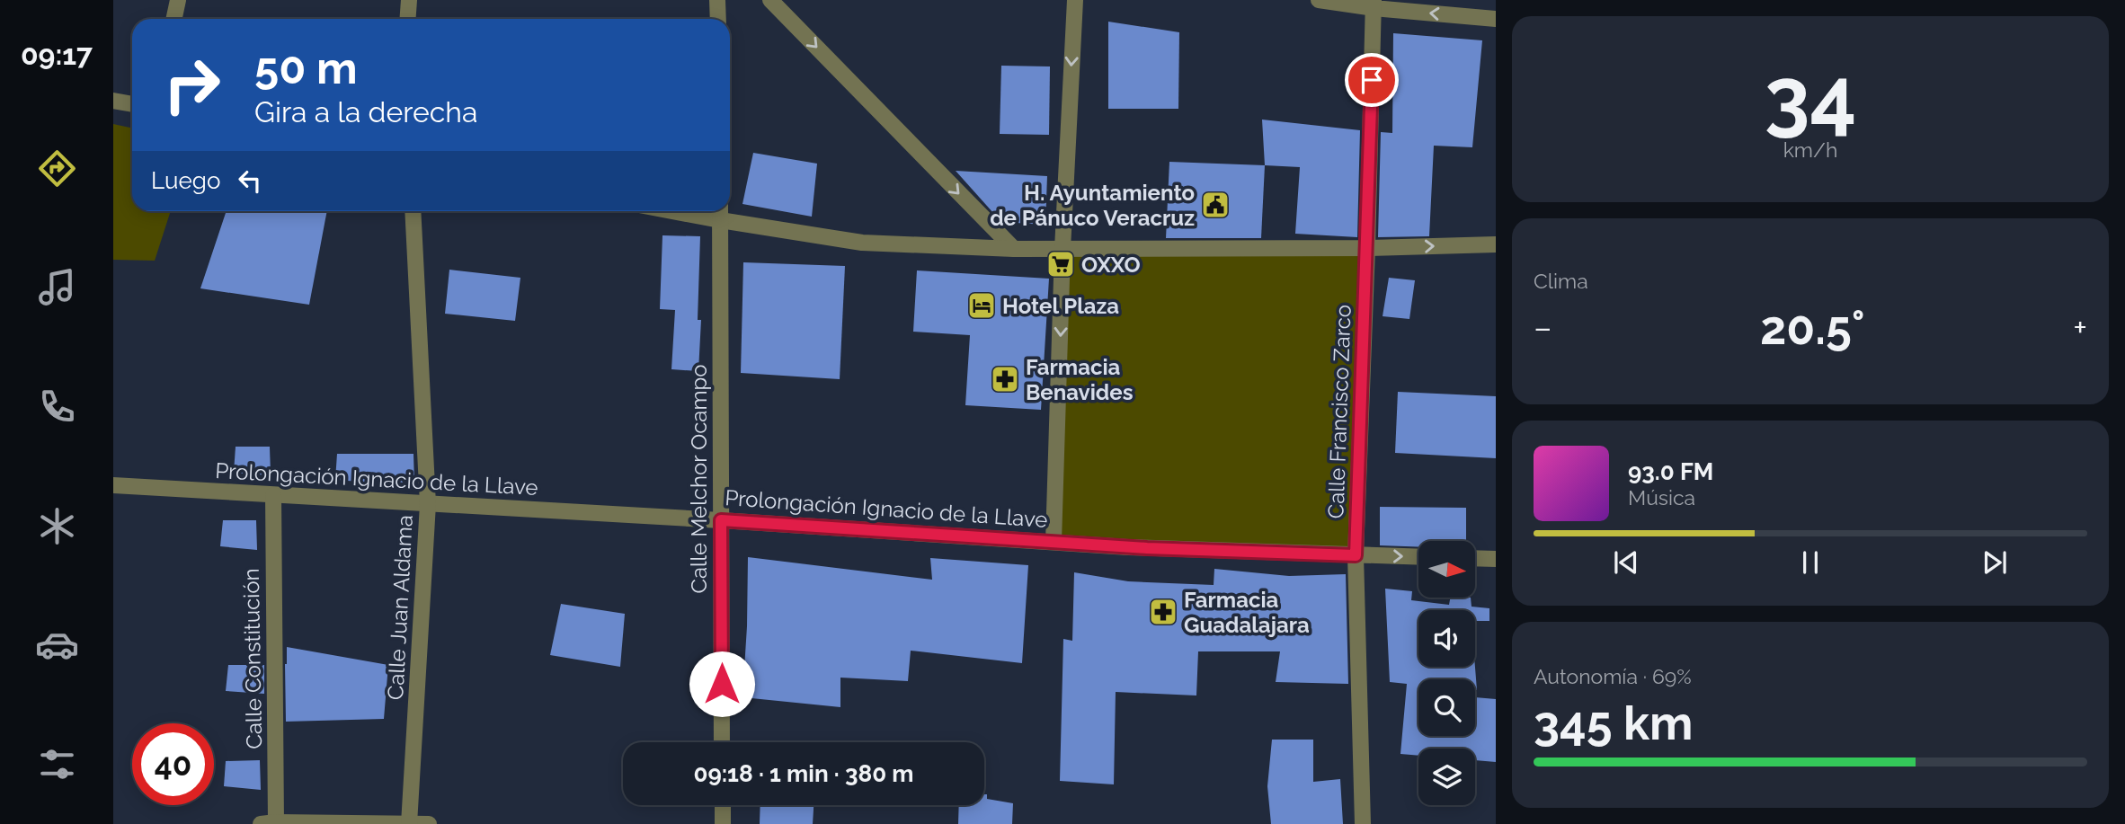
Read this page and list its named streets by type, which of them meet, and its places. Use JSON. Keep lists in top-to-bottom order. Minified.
{"streets":{"street":["Calle Francisco Zarco","Prolongación Ignacio de la Llave","Calle Melchor Ocampo","Calle Juan Aldama","Calle Constitución"]},"crossings":[["Calle Francisco Zarco","Prolongación Ignacio de la Llave"],["Prolongación Ignacio de la Llave","Calle Melchor Ocampo"],["Prolongación Ignacio de la Llave","Calle Juan Aldama"],["Prolongación Ignacio de la Llave","Calle Constitución"]],"places":{"public building":["H. Ayuntamiento de Pánuco Veracruz"],"supermarket":["OXXO"],"hotel":["Hotel Plaza"],"pharmacy":["Farmacia Benavides","Farmacia Guadalajara"]},"north":"right","page":{"tabs":"09:17","tile":[["34","km/h"],"Clima",["Autonomía · 69%","345 km"]],"turn":["50 m","Gira a la derecha"],"then":"Luego","heat":["−","20.5°","+"],"song":["93.0 FM","Música"],"limit":"40","trip":"09:18 · 1 min · 380 m"}}
